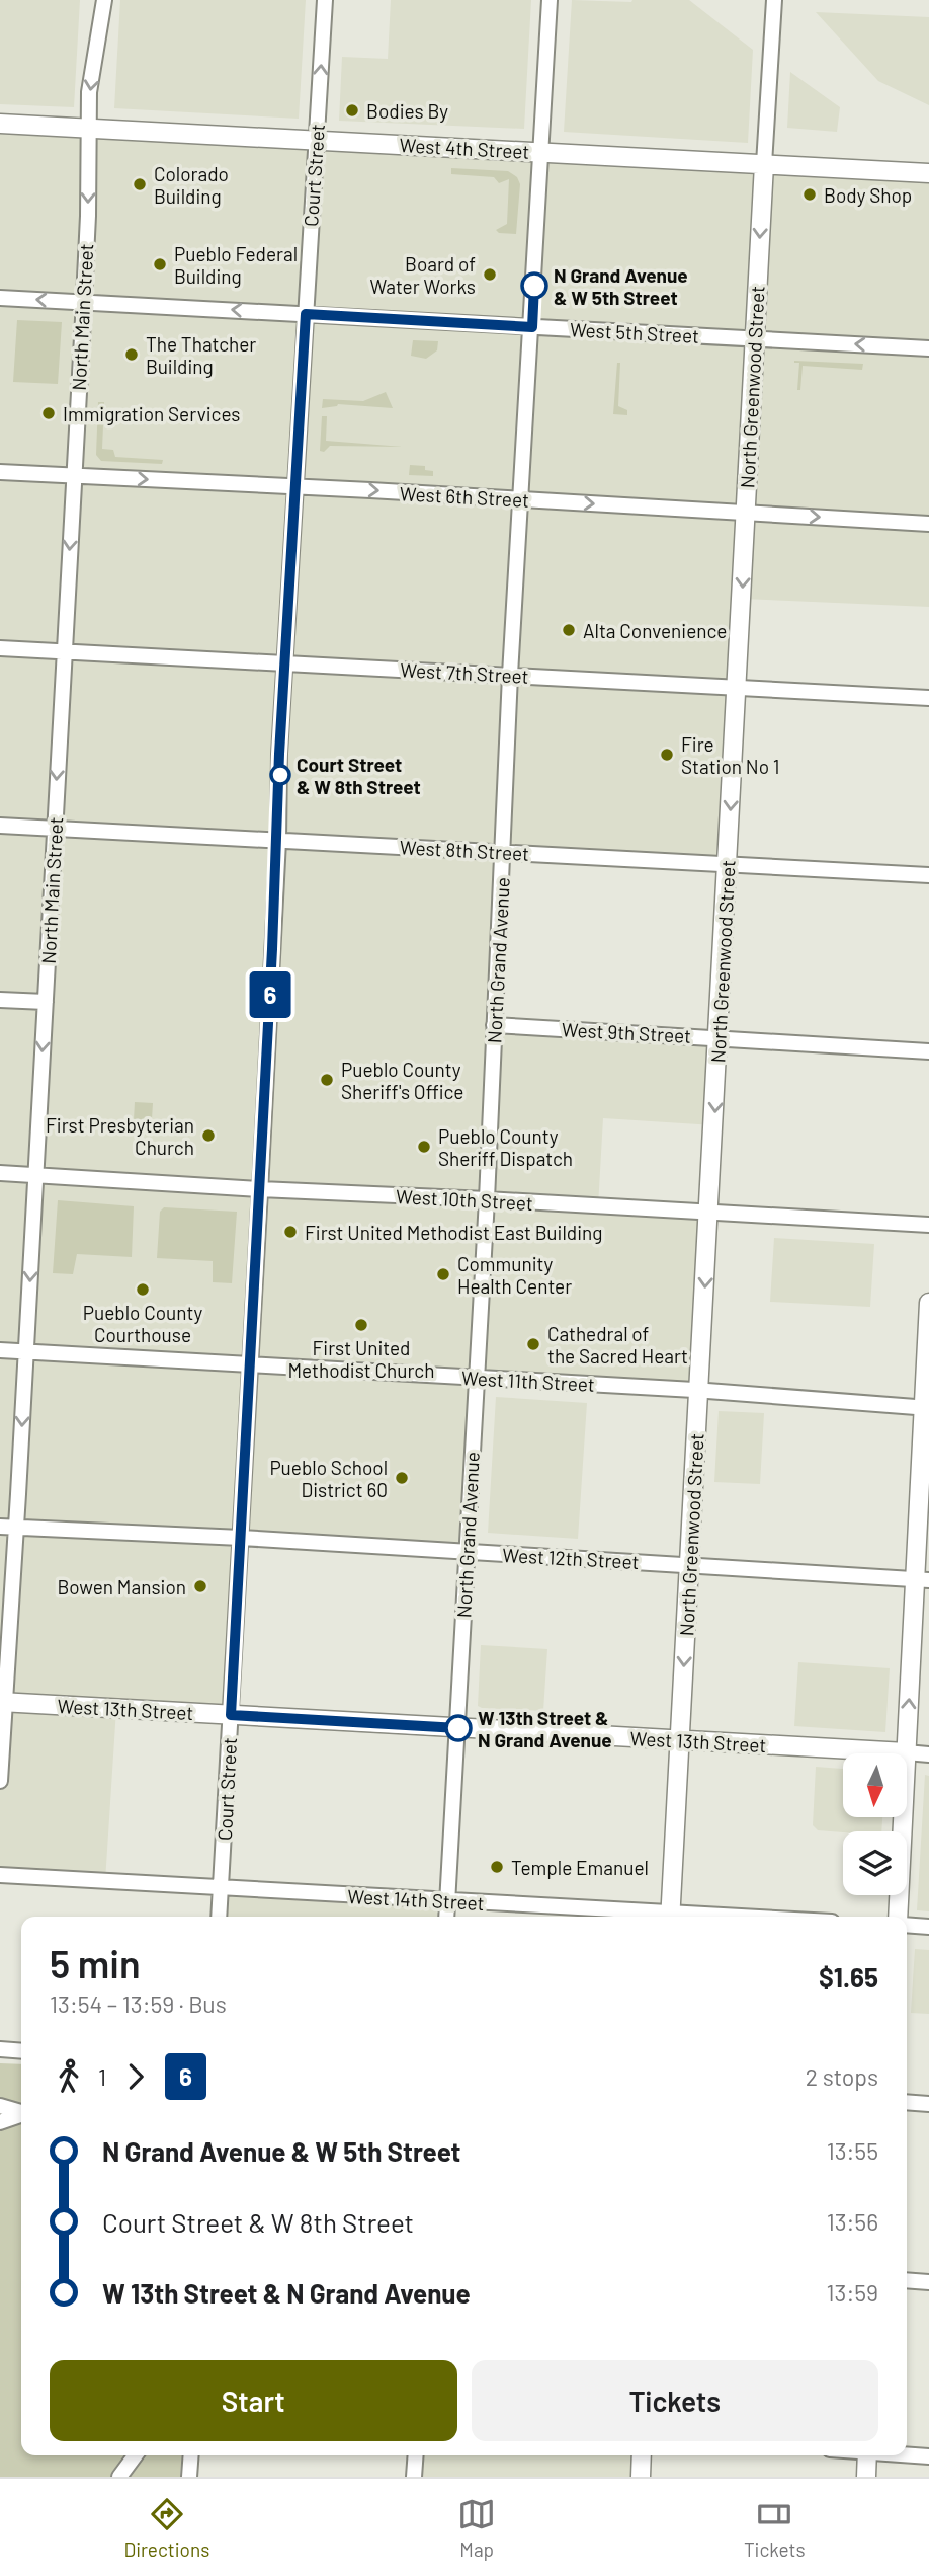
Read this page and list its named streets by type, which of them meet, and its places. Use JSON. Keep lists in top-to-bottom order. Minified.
{"streets":{"main road":["West 4th Street","North Greenwood Street","West 13th Street"],"street":["Court Street","North Main Street","West 5th Street","West 6th Street","West 7th Street","West 8th Street","North Grand Avenue","West 9th Street","West 10th Street","West 11th Street","West 12th Street","West 14th Street"]},"crossings":[["West 4th Street","Court Street"],["West 4th Street","North Main Street"],["West 4th Street","North Greenwood Street"],["West 4th Street","North Grand Avenue"],["Court Street","West 5th Street"],["Court Street","West 6th Street"],["Court Street","West 7th Street"],["Court Street","West 8th Street"],["Court Street","West 10th Street"],["Court Street","West 11th Street"],["Court Street","West 12th Street"],["Court Street","West 13th Street"],["Court Street","West 14th Street"],["North Main Street","West 5th Street"],["North Main Street","West 6th Street"],["North Main Street","West 7th Street"],["North Main Street","West 8th Street"],["North Main Street","West 10th Street"],["North Main Street","West 11th Street"],["North Main Street","West 12th Street"],["North Main Street","West 13th Street"],["West 5th Street","North Greenwood Street"],["West 5th Street","North Grand Avenue"],["North Greenwood Street","West 6th Street"],["North Greenwood Street","West 7th Street"],["North Greenwood Street","West 8th Street"],["North Greenwood Street","West 9th Street"],["North Greenwood Street","West 10th Street"],["North Greenwood Street","West 11th Street"],["North Greenwood Street","West 12th Street"],["North Greenwood Street","West 13th Street"],["West 6th Street","North Grand Avenue"],["West 7th Street","North Grand Avenue"],["West 8th Street","North Grand Avenue"],["North Grand Avenue","West 9th Street"],["North Grand Avenue","West 10th Street"],["North Grand Avenue","West 11th Street"],["North Grand Avenue","West 12th Street"],["North Grand Avenue","West 13th Street"],["North Grand Avenue","West 14th Street"]],"one_way":["North Main Street","West 5th Street","North Greenwood Street","West 6th Street"],"places":["Bodies By","Colorado Building","Body Shop","Pueblo Federal Building","Board of Water Works","N Grand Avenue & W 5th Street","The Thatcher Building","Immigration Services","Alta Convenience","Fire Station No 1","Court Street & W 8th Street","Pueblo County Sheriff's Office","First Presbyterian Church","Pueblo County Sheriff Dispatch","First United Methodist East Building","Community Health Center","Pueblo County Courthouse","First United Methodist Church","Cathedral of the Sacred Heart","Pueblo School District 60","Bowen Mansion","W 13th Street & N Grand Avenue","Temple Emanuel"],"lines":["bus line 6"],"north":"bottom","page":{"on_map":"6","heading":["5 min","13:54 – 13:59 · Bus","$1.65"],"legs":["1","6","2 stops"],"list":[{"name":"N Grand Avenue & W 5th Street","value":"13:55"},{"name":"Court Street & W 8th Street","value":"13:56"},{"name":"W 13th Street & N Grand Avenue","value":"13:59"}],"buttons":["Start","Tickets"],"tabs":["Directions","Map","Tickets"]}}
